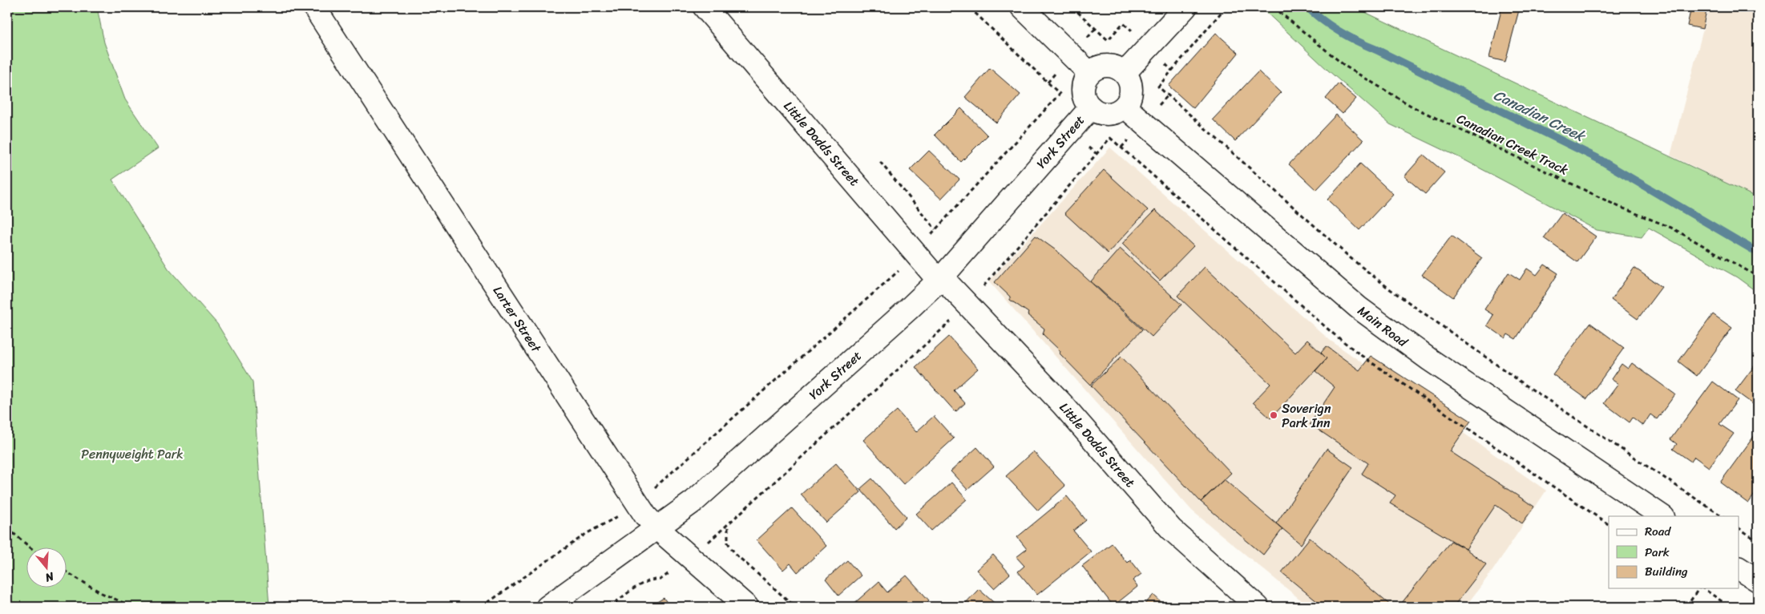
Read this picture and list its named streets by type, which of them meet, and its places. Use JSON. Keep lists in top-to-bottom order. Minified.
{"streets":{"street":["York Street","Little Dodds Street","Larter Street","Main Road"],"path":["Canadian Creek Track"]},"crossings":[["York Street","Little Dodds Street"],["York Street","Larter Street"],["York Street","Main Road"]],"water":["Canadian Creek"],"parks":["Pennyweight Park"],"places":["Soverign Park Inn"],"legend":["Road","Park","Building"],"north":"bottom"}
